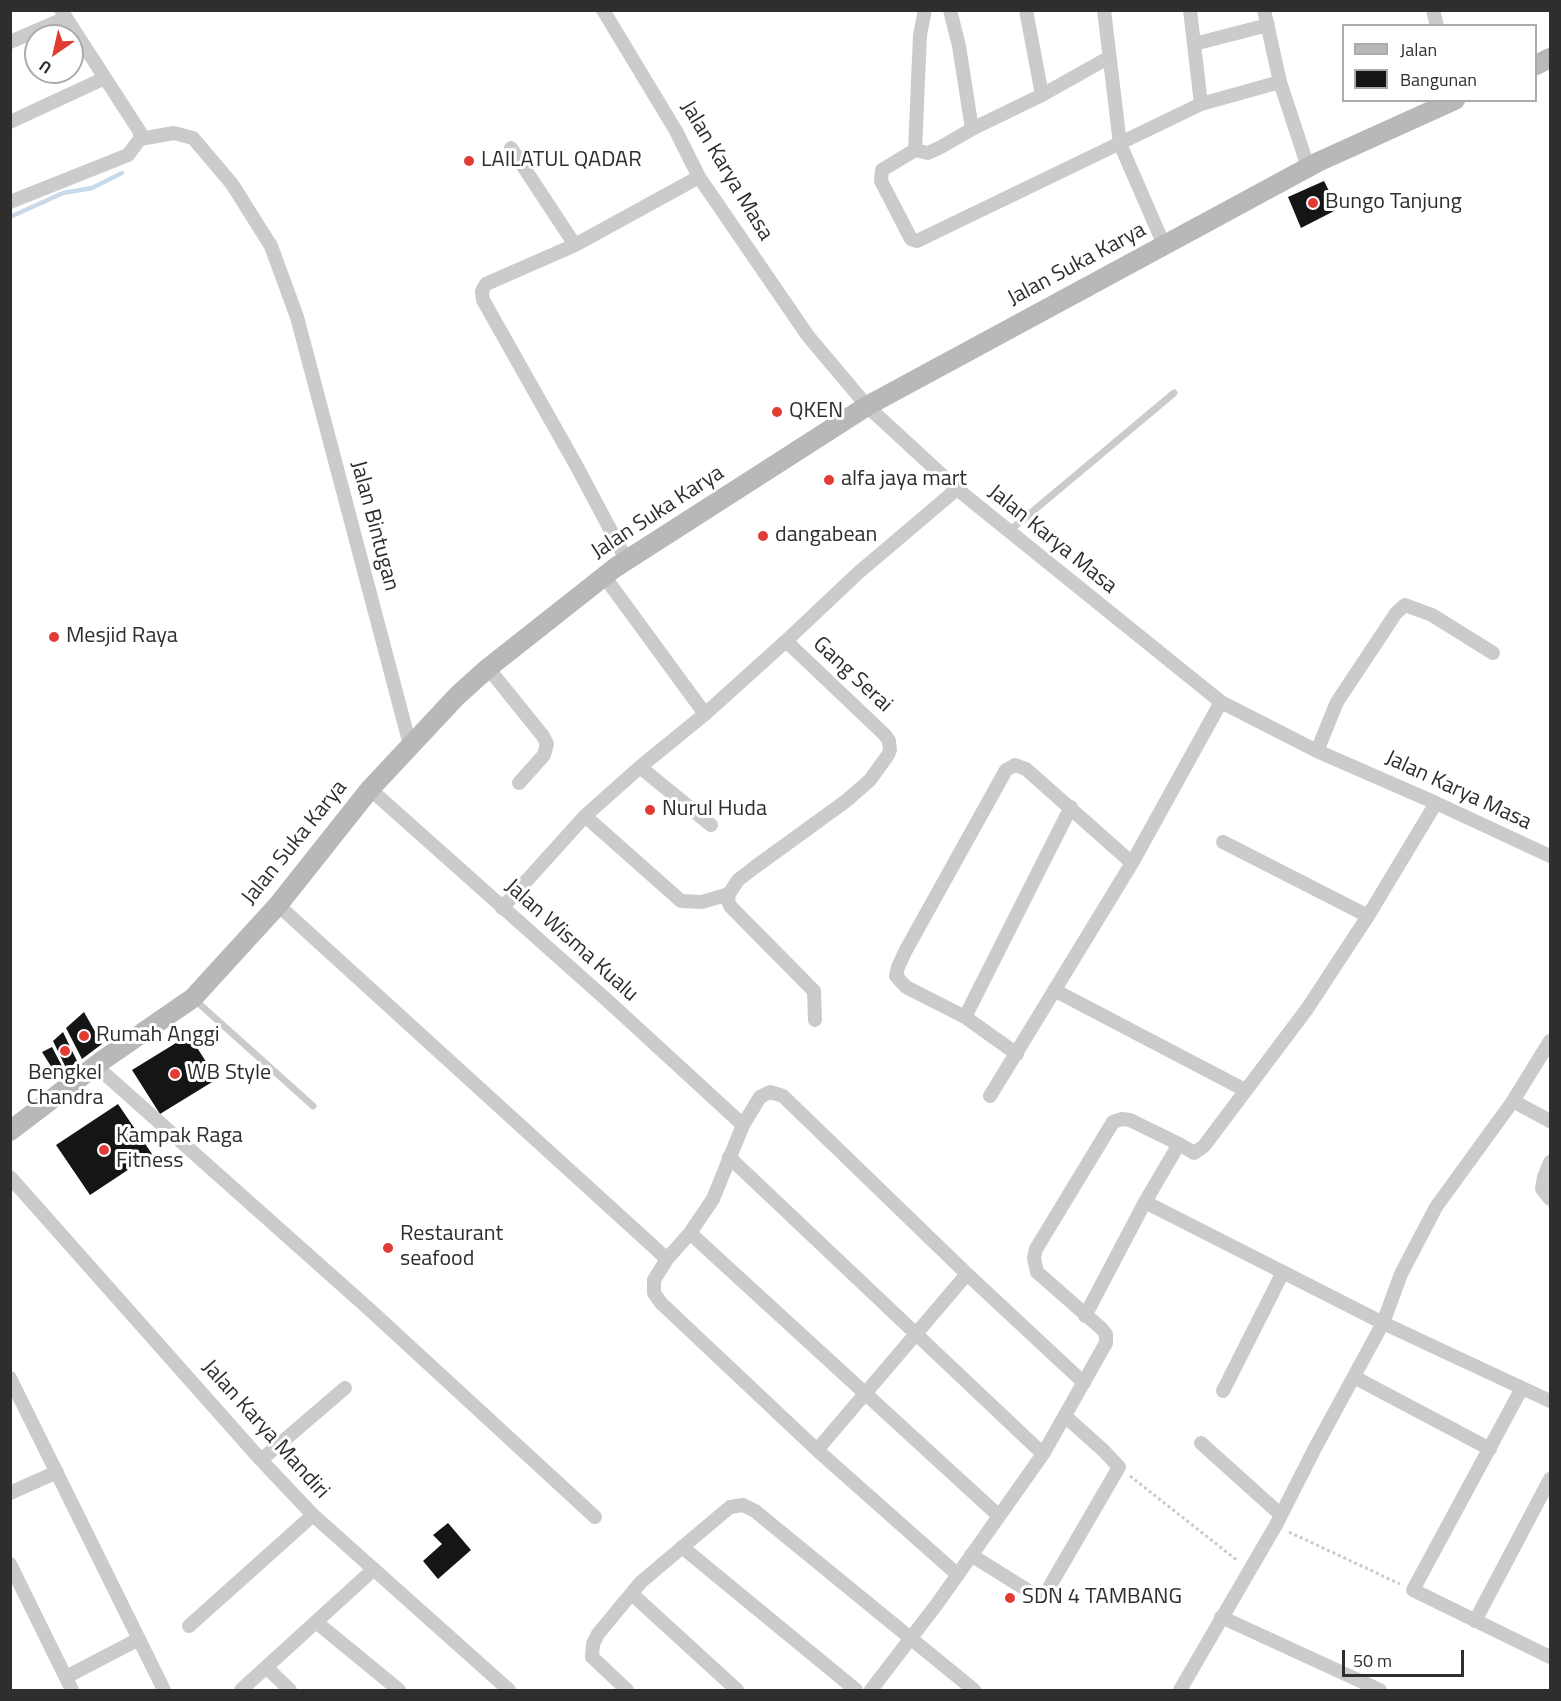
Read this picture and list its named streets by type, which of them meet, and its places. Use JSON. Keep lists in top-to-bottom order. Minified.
{"streets":{"main road":["Jalan Suka Karya"],"street":["Jalan Karya Masa","Jalan Bintugan","Gang Serai","Jalan Wisma Kualu","Jalan Karya Mandiri"]},"crossings":[["Jalan Karya Masa","Jalan Suka Karya"],["Jalan Karya Masa","Gang Serai"],["Jalan Suka Karya","Jalan Bintugan"],["Jalan Suka Karya","Jalan Wisma Kualu"]],"places":["LAILATUL QADAR","Bungo Tanjung","QKEN","alfa jaya mart","dangabean","Mesjid Raya","Nurul Huda","Rumah Anggi","Bengkel Chandra","WB Style","Kampak Raga Fitness","Restaurant seafood","SDN 4 TAMBANG"],"legend":["Jalan","Bangunan"],"scale_bar":"50 m","north":"bottom left"}
